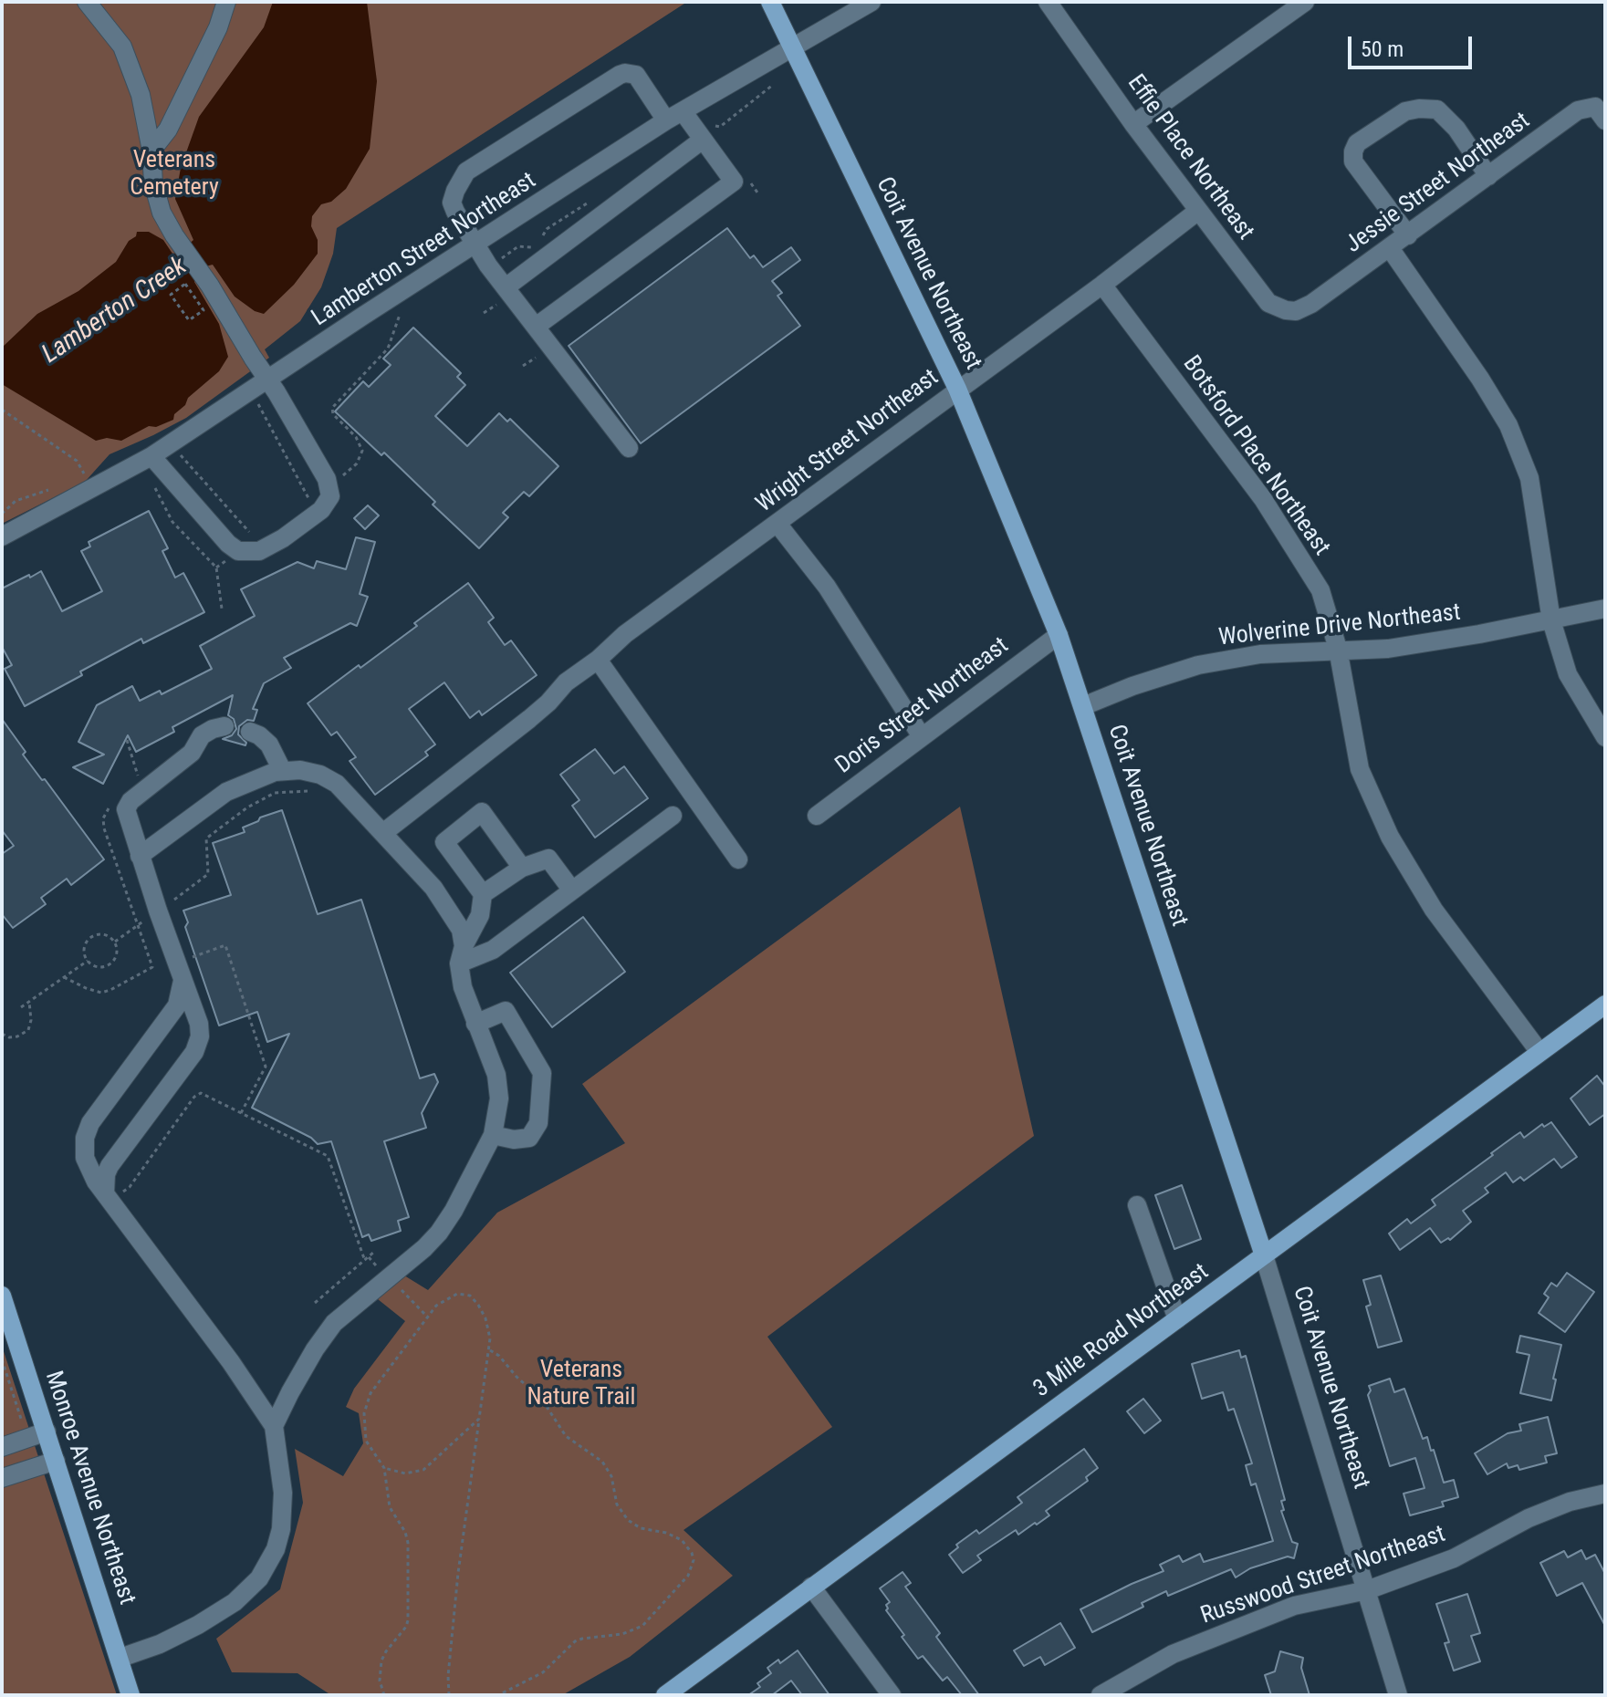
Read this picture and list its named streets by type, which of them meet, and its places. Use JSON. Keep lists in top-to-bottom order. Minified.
{"streets":{"main road":["Coit Avenue Northeast","3 Mile Road Northeast","Monroe Avenue Northeast"],"street":["Effie Place Northeast","Jessie Street Northeast","Lamberton Street Northeast","Wright Street Northeast","Botsford Place Northeast","Wolverine Drive Northeast","Doris Street Northeast","Russwood Street Northeast"]},"crossings":[["Effie Place Northeast","Jessie Street Northeast"],["Effie Place Northeast","Wright Street Northeast"],["Lamberton Street Northeast","Coit Avenue Northeast"],["Coit Avenue Northeast","Wright Street Northeast"],["Coit Avenue Northeast","Wolverine Drive Northeast"],["Coit Avenue Northeast","Doris Street Northeast"],["Coit Avenue Northeast","3 Mile Road Northeast"],["Coit Avenue Northeast","Russwood Street Northeast"],["Wright Street Northeast","Botsford Place Northeast"],["Botsford Place Northeast","Wolverine Drive Northeast"],["Botsford Place Northeast","3 Mile Road Northeast"]],"water":["Lamberton Creek"],"parks":["Veterans Cemetery","Veterans Nature Trail"],"scale_bar":"50 m"}
